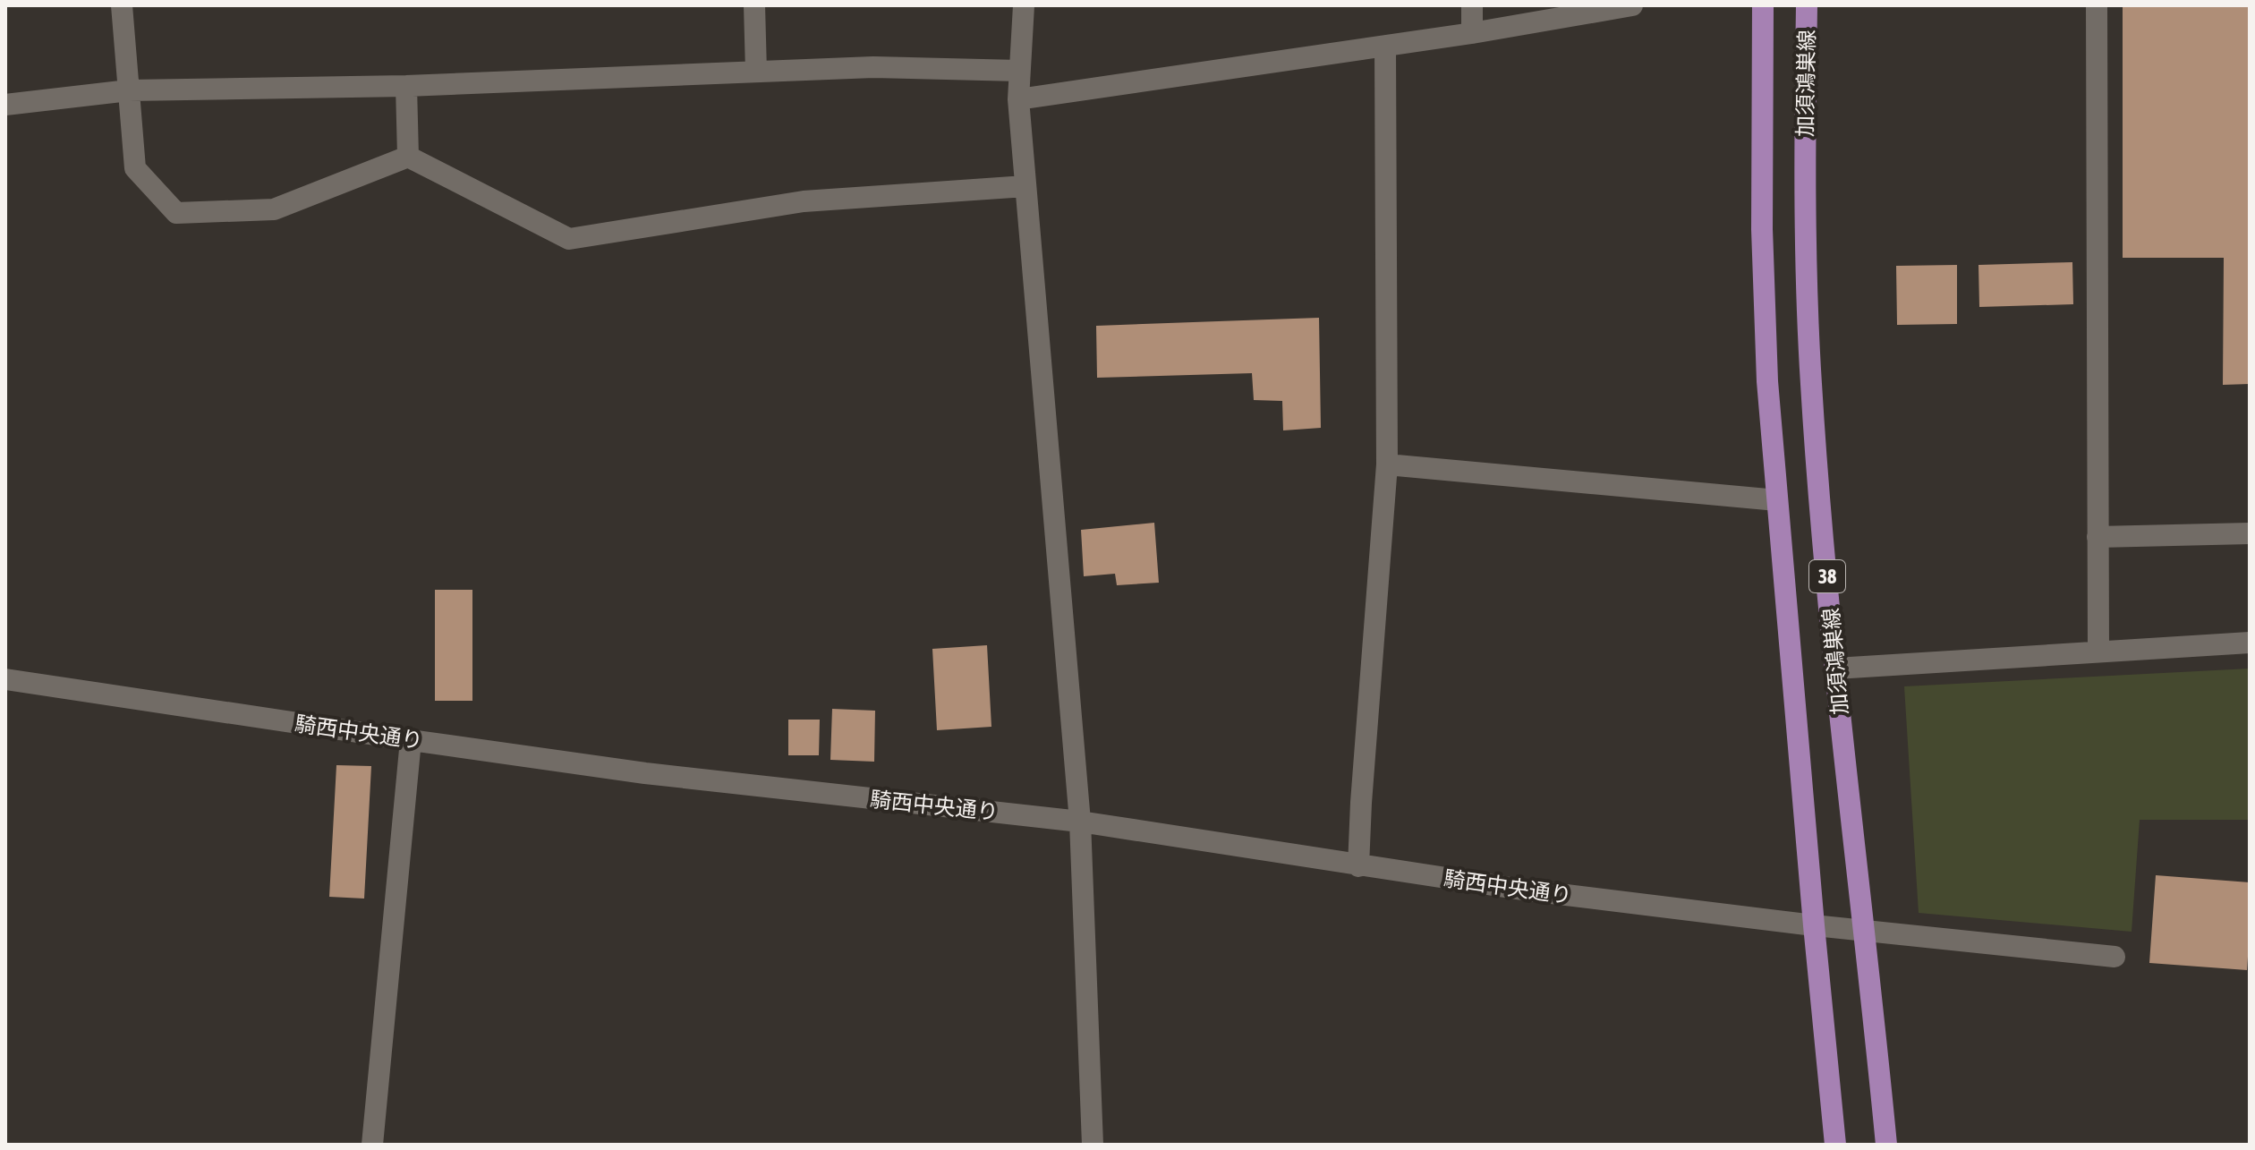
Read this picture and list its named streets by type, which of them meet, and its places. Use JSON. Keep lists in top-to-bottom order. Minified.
{"streets":{"main road":["加須鴻巣線","38"],"street":["騎西中央通り"]},"crossings":[["加須鴻巣線","騎西中央通り"]]}
